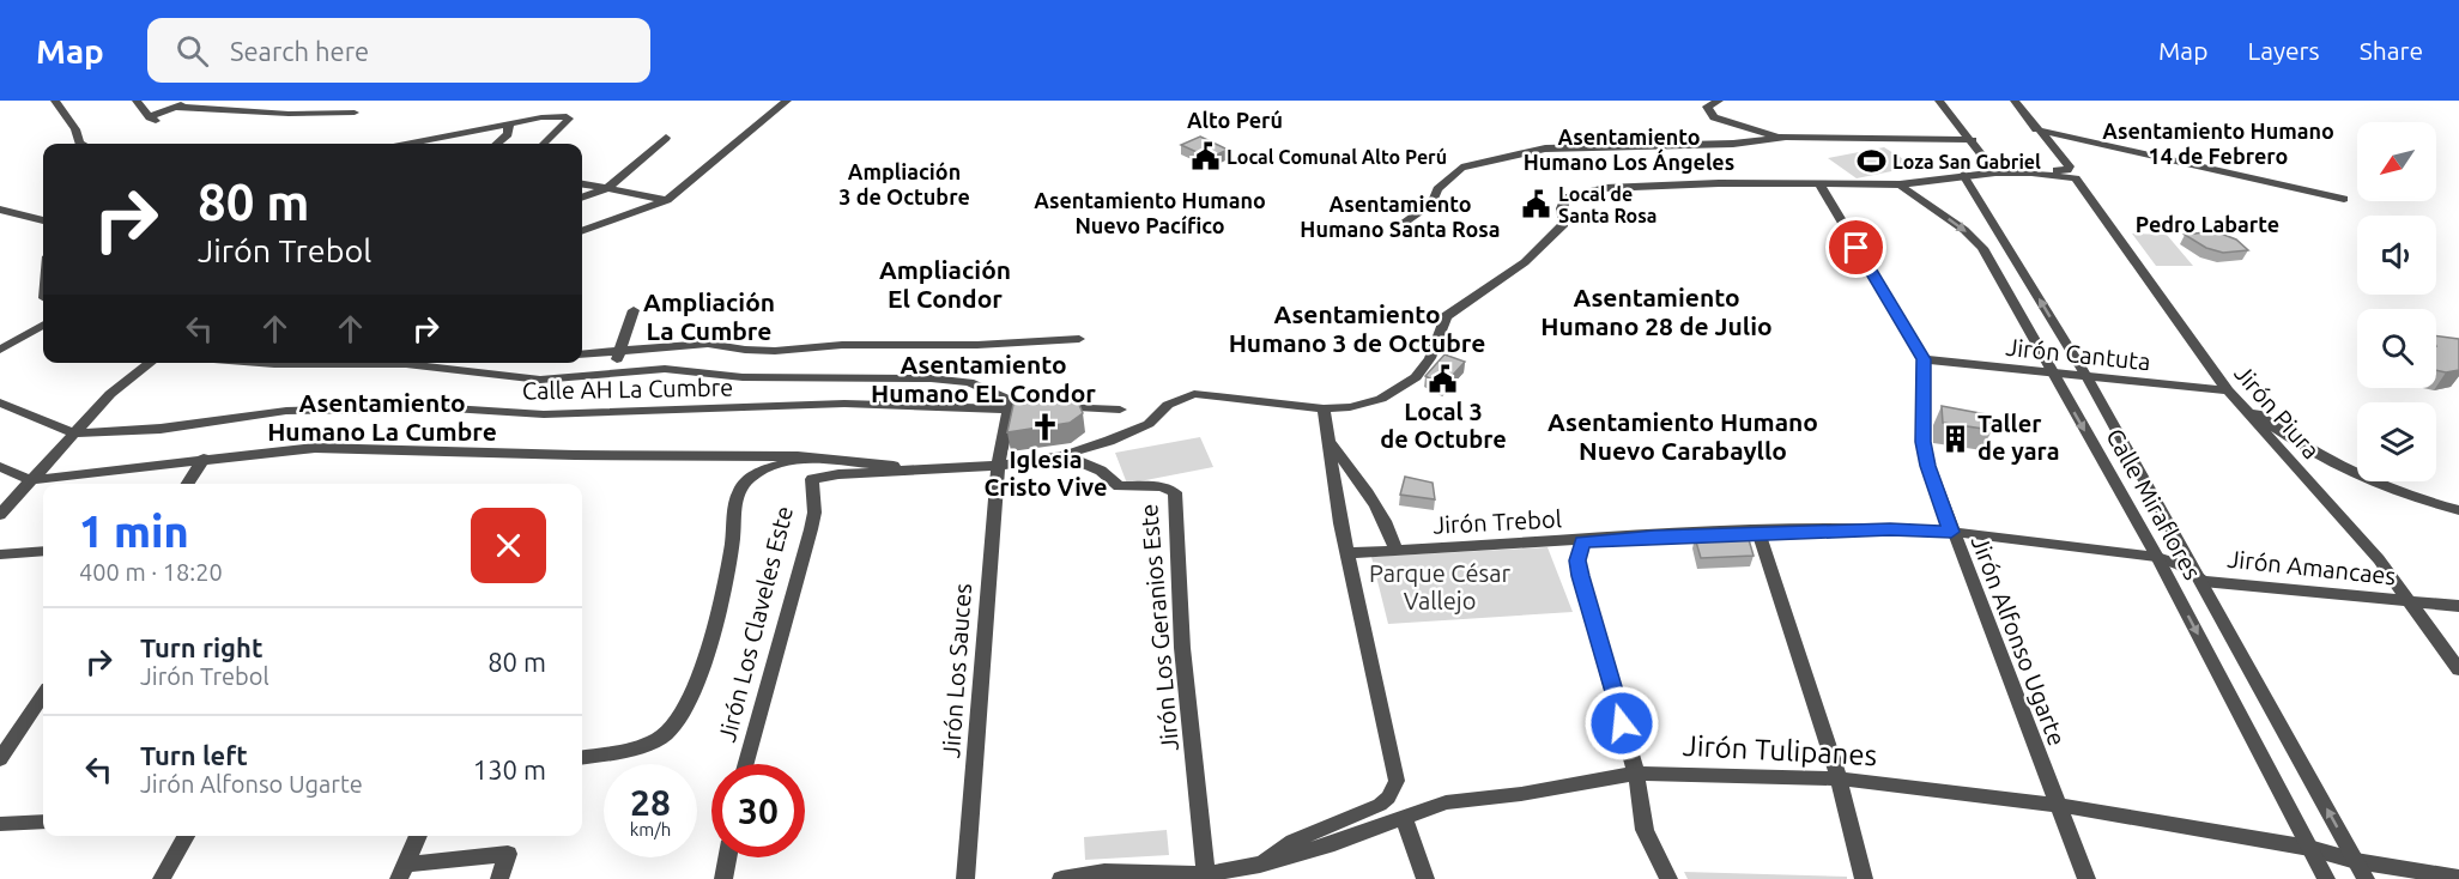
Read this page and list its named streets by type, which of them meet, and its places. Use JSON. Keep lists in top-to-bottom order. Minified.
{"streets":{"street":["Jirón Cantuta","Calle AH La Cumbre","Jirón Piura","Calle Miraflores","Jirón Trebol","Jirón Amancaes","Jirón Los Claveles Este","Jirón Los Geranios Este","Jirón Alfonso Ugarte","Jirón Los Sauces","Jirón Tulipanes"]},"crossings":[["Jirón Cantuta","Jirón Piura"],["Jirón Cantuta","Calle Miraflores"],["Jirón Cantuta","Jirón Alfonso Ugarte"],["Calle AH La Cumbre","Jirón Los Sauces"],["Jirón Piura","Jirón Amancaes"],["Calle Miraflores","Jirón Amancaes"],["Calle Miraflores","Jirón Tulipanes"],["Jirón Trebol","Jirón Amancaes"],["Jirón Trebol","Jirón Alfonso Ugarte"],["Jirón Amancaes","Jirón Alfonso Ugarte"],["Jirón Los Geranios Este","Jirón Tulipanes"],["Jirón Alfonso Ugarte","Jirón Tulipanes"]],"districts":["Alto Perú","Asentamiento Humano 14 de Febrero","Asentamiento Humano Los Ángeles","Ampliación 3 de Octubre","Asentamiento Humano Nuevo Pacífico","Asentamiento Humano Santa Rosa","Pedro Labarte","Ampliación El Condor","Asentamiento Humano 28 de Julio","Ampliación La Cumbre","Asentamiento Humano 3 de Octubre","Asentamiento Humano EL Condor","Asentamiento Humano La Cumbre","Asentamiento Humano Nuevo Carabayllo"],"parks":["Parque César Vallejo"],"places":{"public building":["Local Comunal Alto Perú","Local de Santa Rosa","Local 3 de Octubre"],"sports":["Loza San Gabriel"],"church":["Iglesia Cristo Vive"],"building":["Taller de yara"]},"north":"bottom left","page":{"header":"Map","search":"Search here","nav":["Map","Layers","Share"],"turn":["80 m","Jirón Trebol"],"heading":["1 min","400 m · 18:20"],"list":[{"name":"Turn right","note":"Jirón Trebol","value":"80 m"},{"name":"Turn left","note":"Jirón Alfonso Ugarte","value":"130 m"}],"speed":"28 km/h","limit":"30"}}
